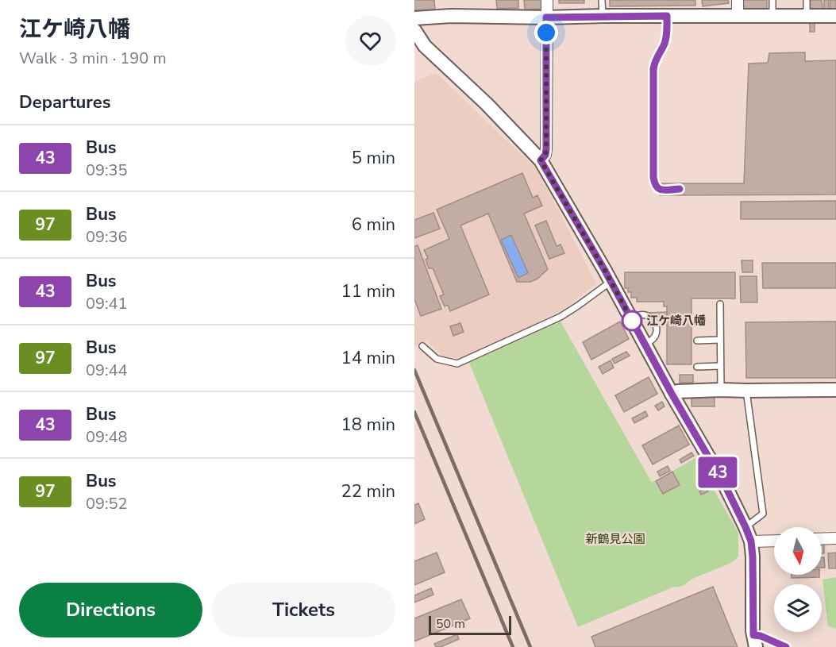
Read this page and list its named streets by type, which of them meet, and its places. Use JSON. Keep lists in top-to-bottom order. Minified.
{"parks":["新鶴見公園"],"places":["江ケ崎八幡"],"lines":["bus line 43"],"scale_bar":"50 m","north":"bottom","page":{"heading":[["江ケ崎八幡","Walk · 3 min · 190 m"],"Departures"],"on_map":"43","list":[{"mark":"43","name":"Bus","note":"09:35","value":"5 min"},{"mark":"97","name":"Bus","note":"09:36","value":"6 min"},{"mark":"43","name":"Bus","note":"09:41","value":"11 min"},{"mark":"97","name":"Bus","note":"09:44","value":"14 min"},{"mark":"43","name":"Bus","note":"09:48","value":"18 min"},{"mark":"97","name":"Bus","note":"09:52","value":"22 min"}],"buttons":["Directions","Tickets"],"scale":"50 m"}}
